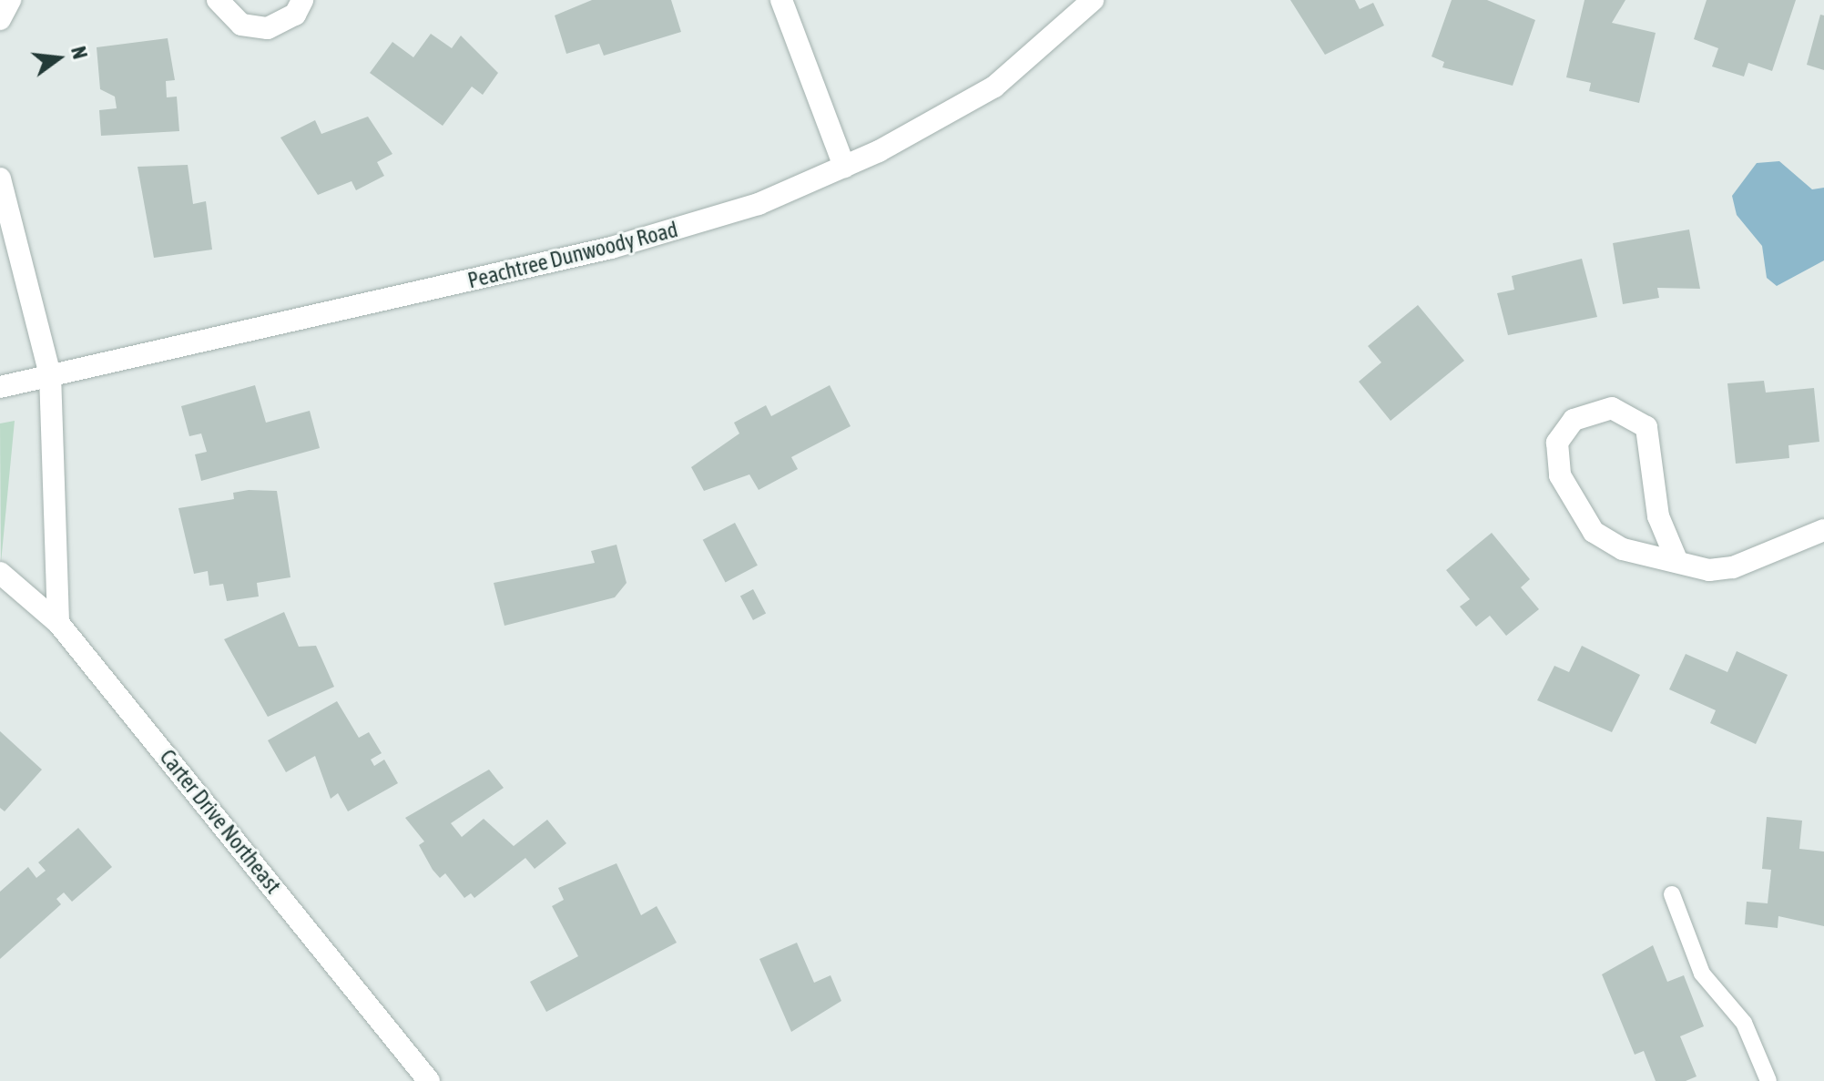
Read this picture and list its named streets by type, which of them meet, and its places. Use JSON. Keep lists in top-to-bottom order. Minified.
{"streets":{"street":["Peachtree Dunwoody Road","Carter Drive Northeast"]},"north":"right"}
